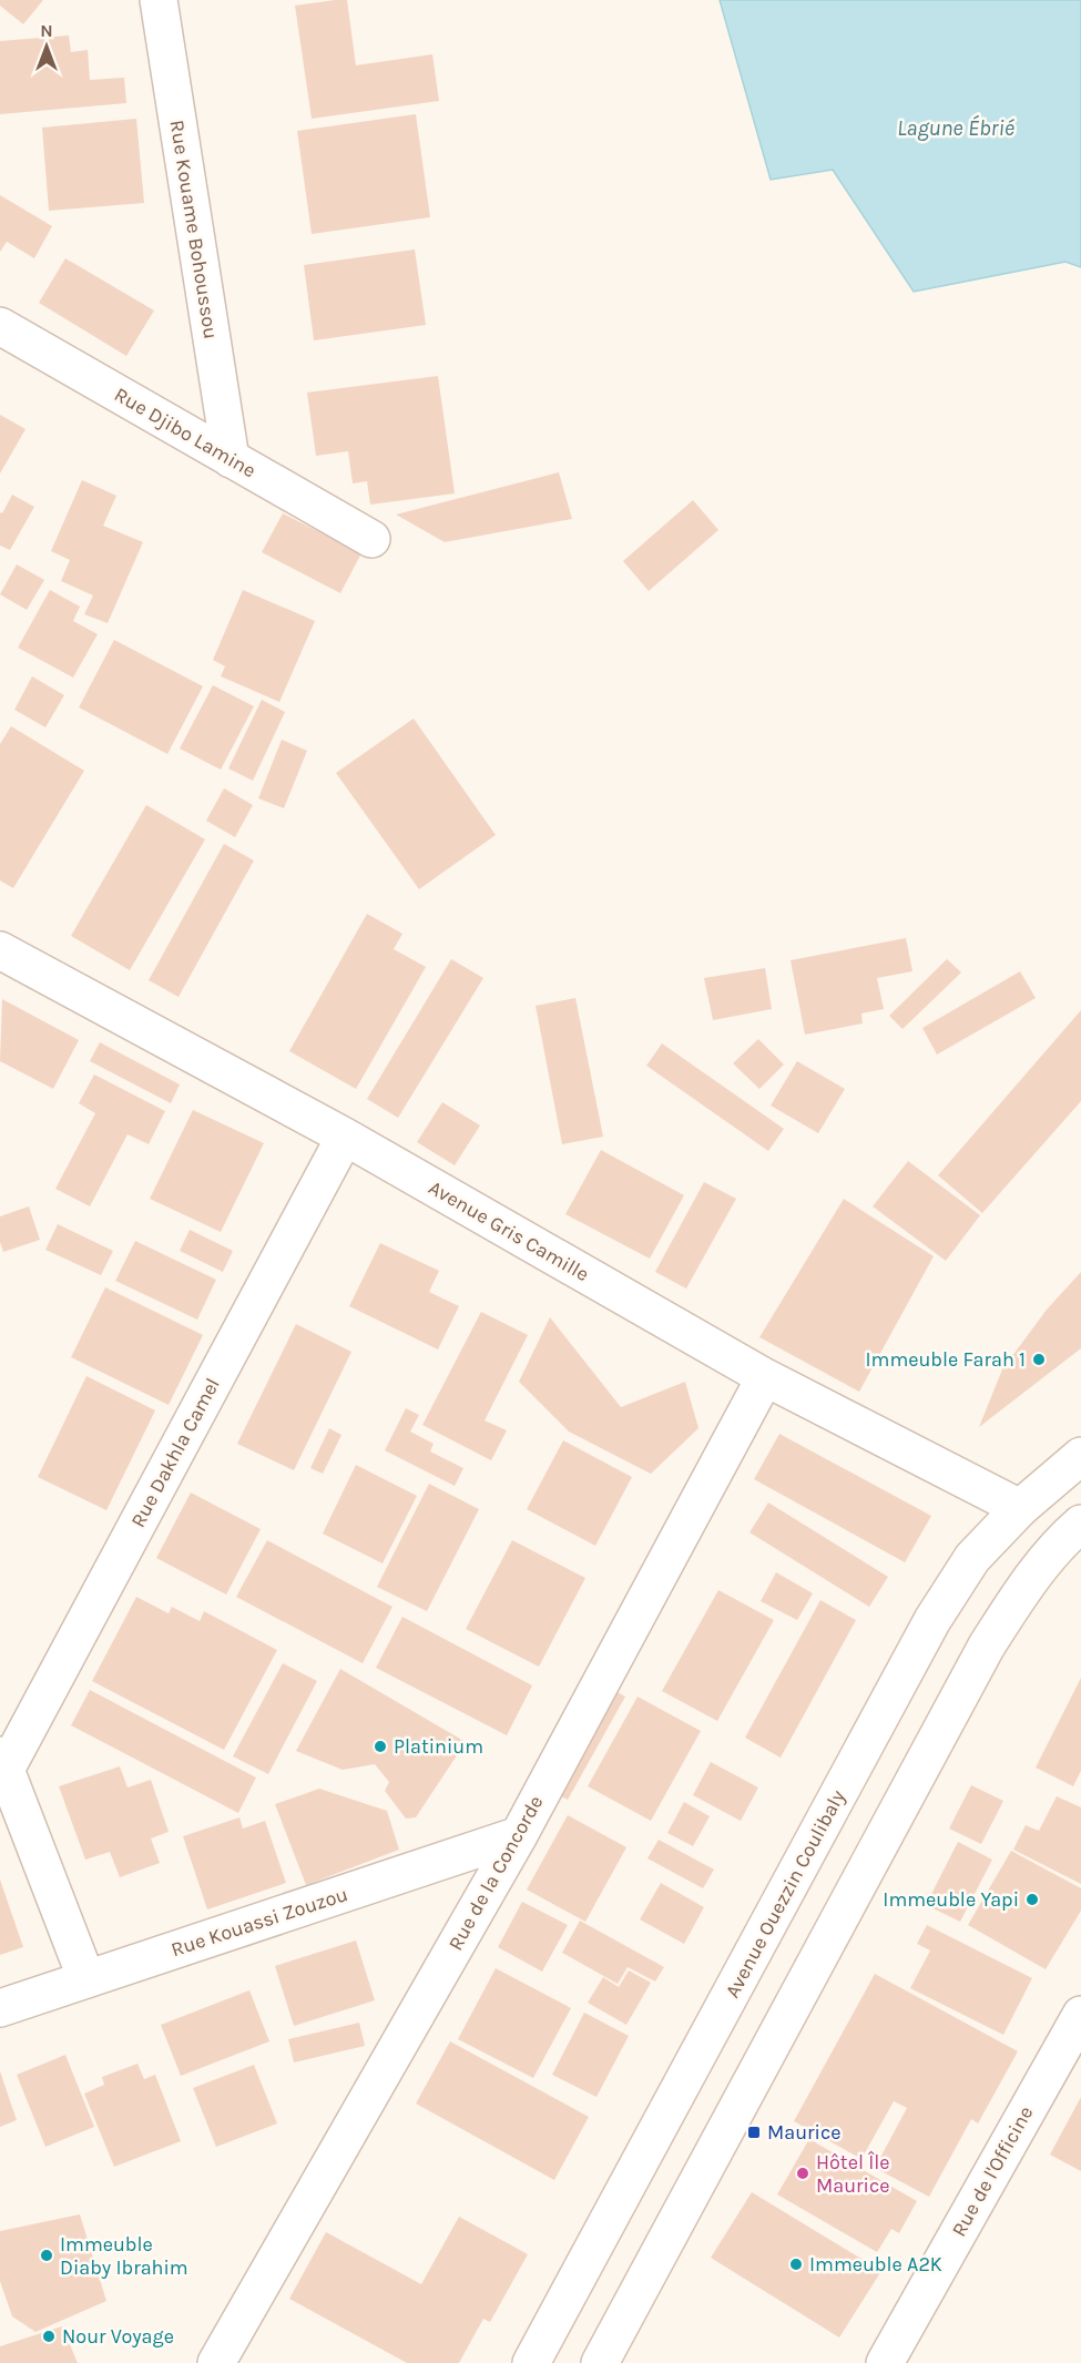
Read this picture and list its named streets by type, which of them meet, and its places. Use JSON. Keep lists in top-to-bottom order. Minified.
{"streets":{"street":["Rue Kouame Bohoussou","Rue Djibo Lamine","Avenue Gris Camille","Rue Dakhla Camel","Rue de la Concorde","Avenue Ouezzin Coulibaly","Rue Kouassi Zouzou","Rue de l'Officine"]},"crossings":[["Rue Kouame Bohoussou","Rue Djibo Lamine"],["Avenue Gris Camille","Rue Dakhla Camel"],["Avenue Gris Camille","Rue de la Concorde"],["Avenue Gris Camille","Avenue Ouezzin Coulibaly"],["Rue de la Concorde","Rue Kouassi Zouzou"]],"water":["Lagune Ébrié"],"places":{"other":["Immeuble Farah 1","Platinium","Immeuble Yapi","Hôtel Île Maurice","Immeuble Diaby Ibrahim","Immeuble A2K","Nour Voyage"],"transit":["Maurice"]},"north":"top"}
